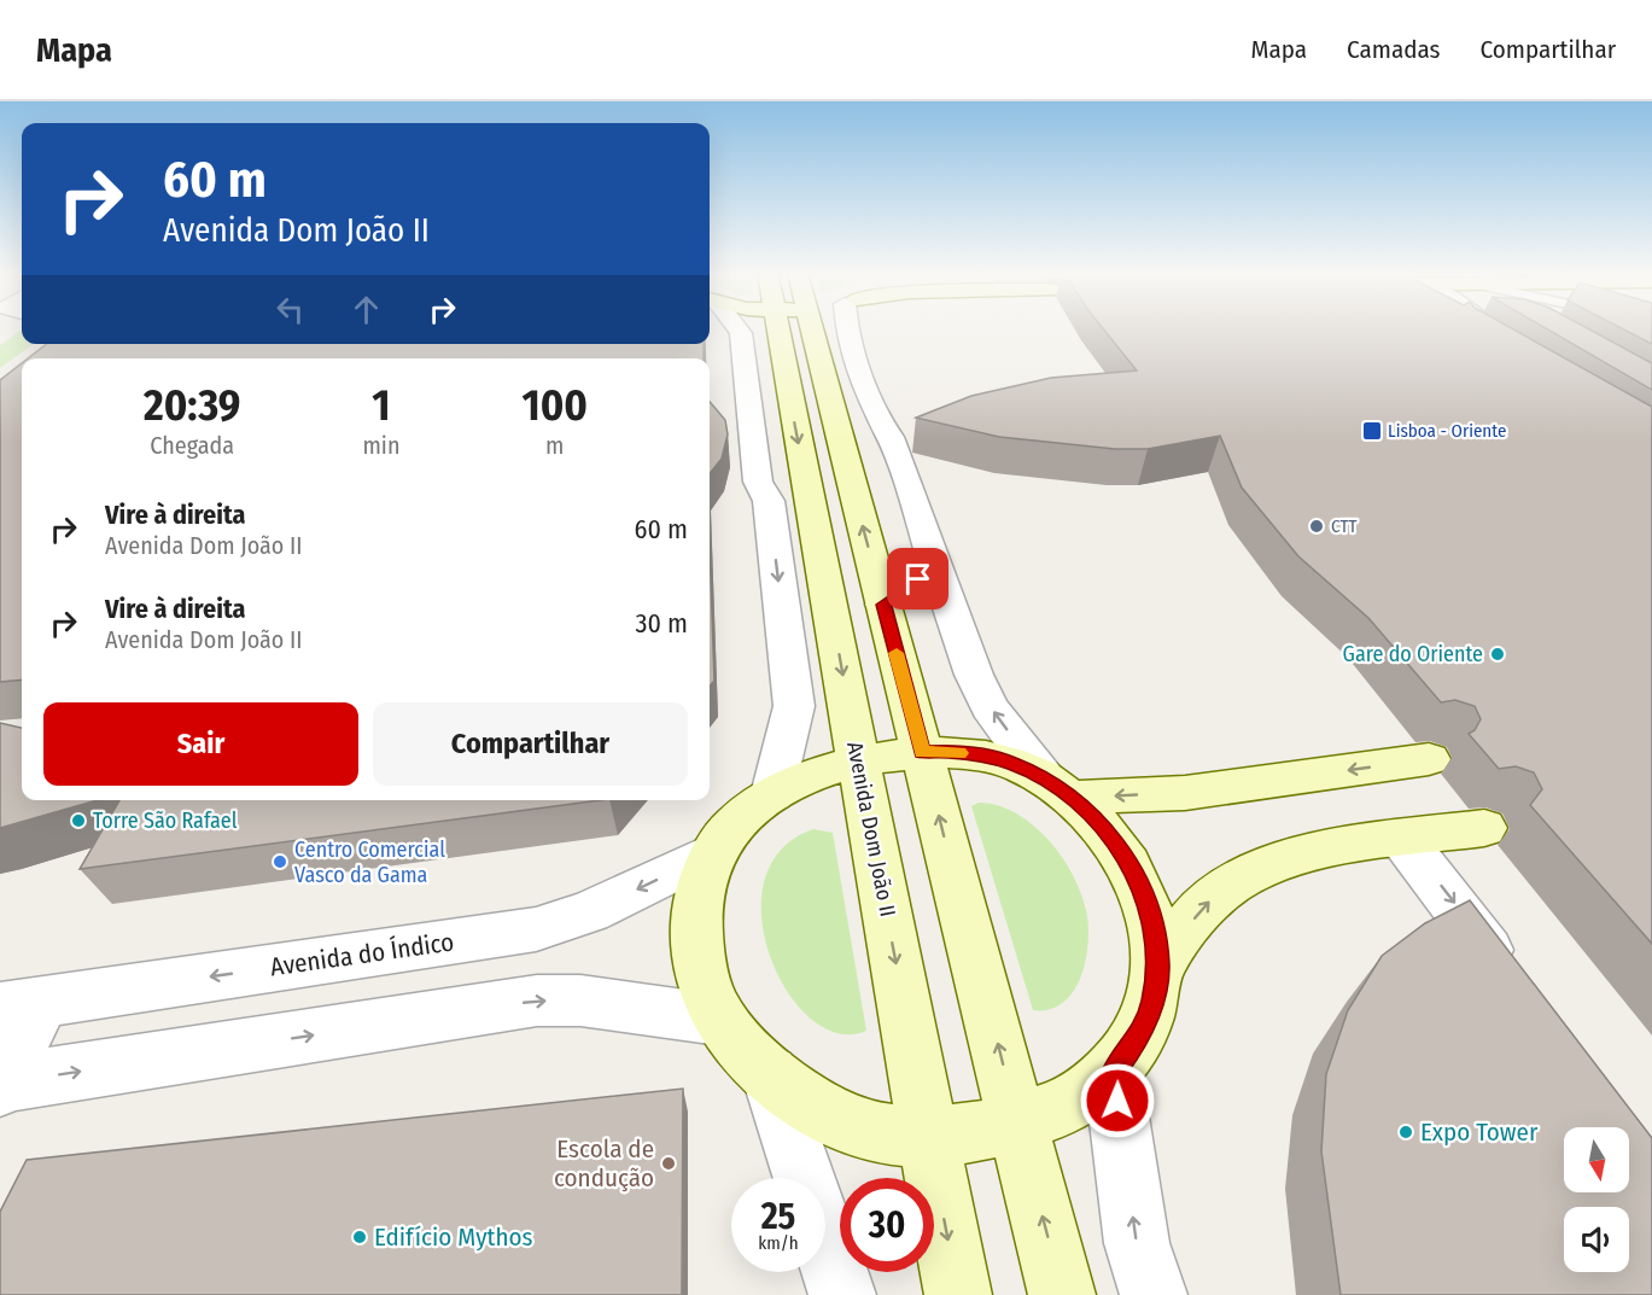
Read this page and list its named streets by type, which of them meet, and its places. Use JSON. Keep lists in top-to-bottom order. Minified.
{"streets":{"main road":["Avenida Dom João II"],"street":["Avenida do Índico"]},"places":{"transit":["Lisboa - Oriente"],"other":["CTT","Gare do Oriente","Torre São Rafael","Centro Comercial Vasco da Gama","Expo Tower","Escola de condução","Edifício Mythos"]},"north":"bottom","page":{"header":"Mapa","nav":["Mapa","Camadas","Compartilhar"],"turn":["60 m","Avenida Dom João II"],"eta":["20:39","Chegada","1","min","100","m"],"list":[{"name":"Vire à direita","note":"Avenida Dom João II","value":"60 m"},{"name":"Vire à direita","note":"Avenida Dom João II","value":"30 m"}],"buttons":["Sair","Compartilhar"],"speed":"25 km/h","limit":"30"}}
